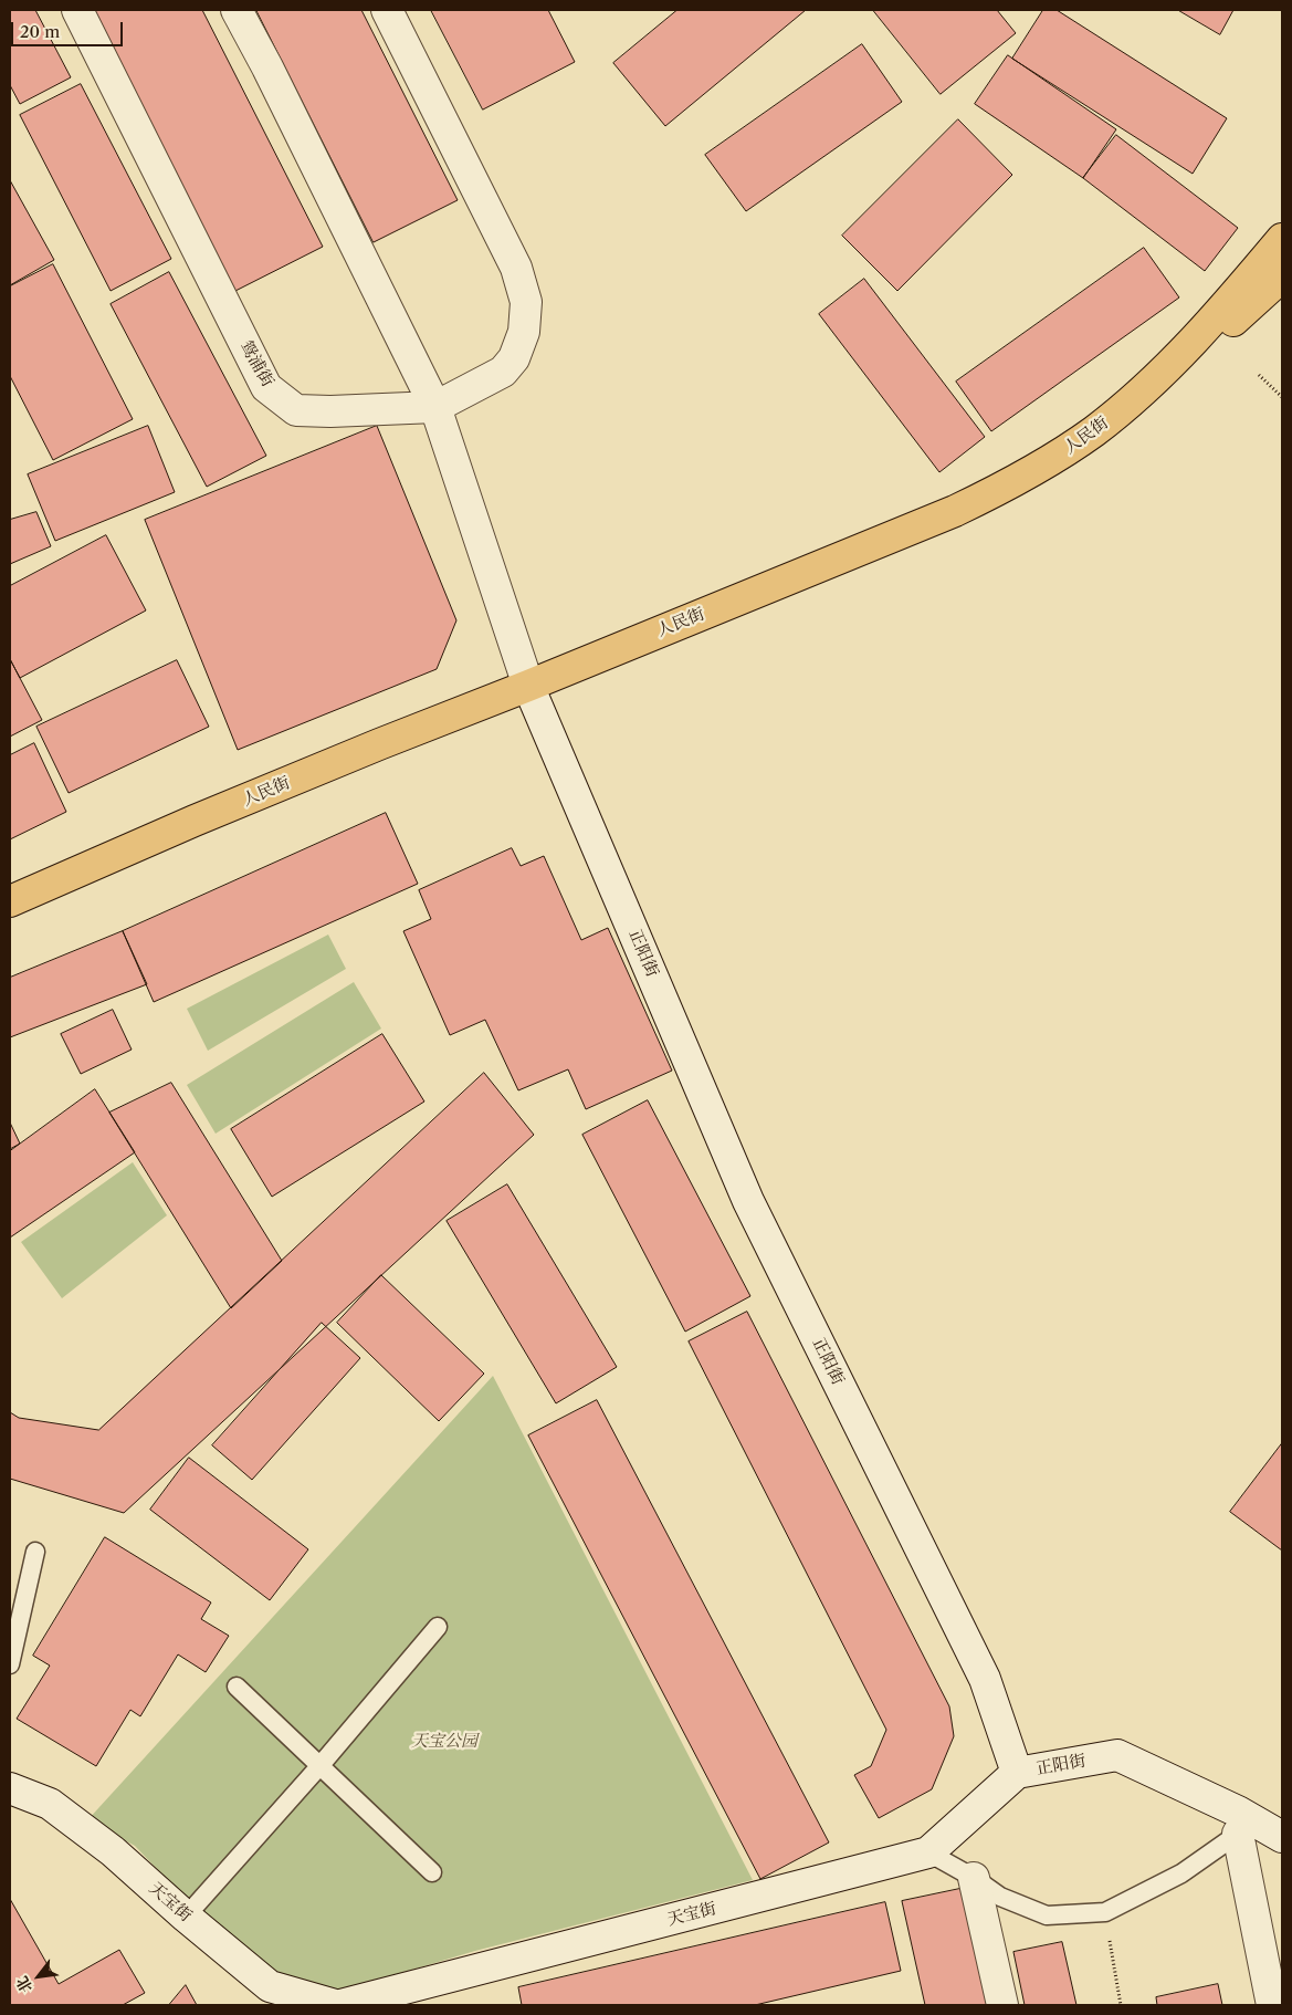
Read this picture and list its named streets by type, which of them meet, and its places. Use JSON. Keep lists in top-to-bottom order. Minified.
{"streets":{"main road":["人民街"],"street":["鸳浦街","正阳街","天宝街"]},"crossings":[["人民街","正阳街"],["正阳街","天宝街"]],"parks":["天宝公园"],"scale_bar":"20 m","north":"bottom left"}
